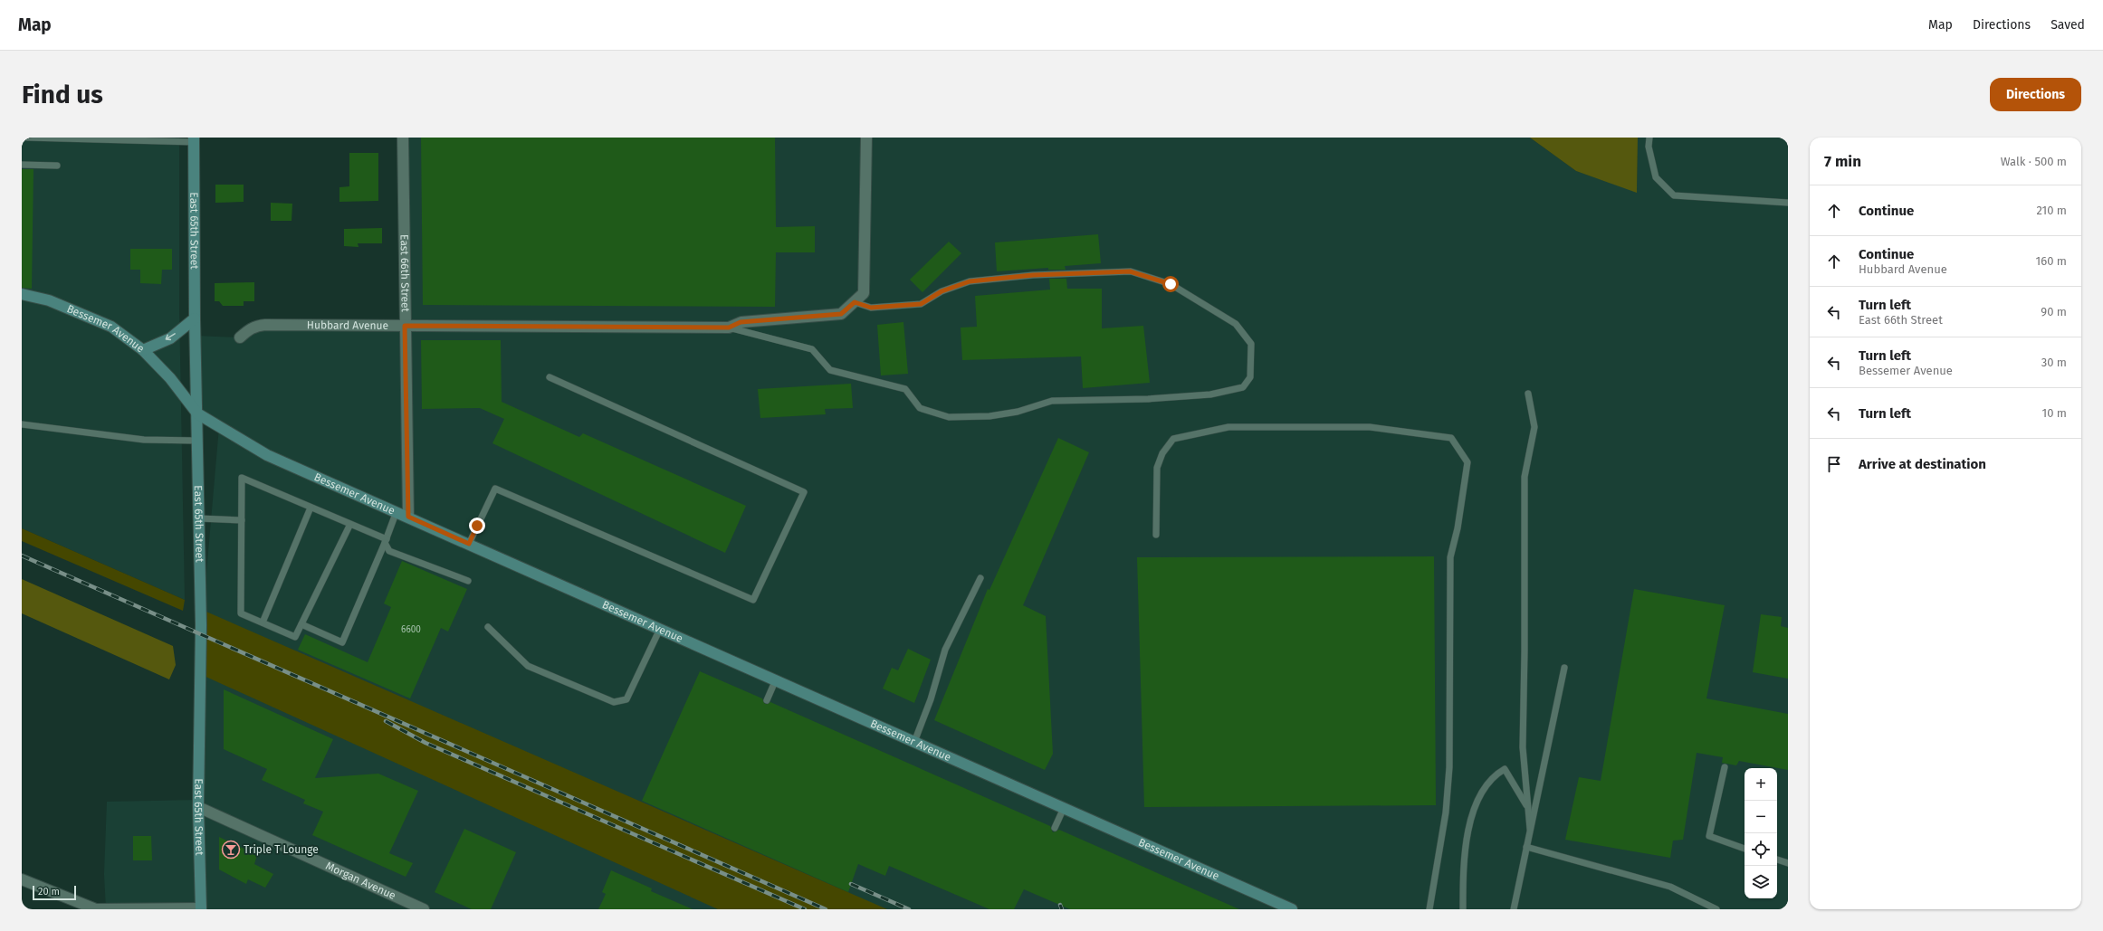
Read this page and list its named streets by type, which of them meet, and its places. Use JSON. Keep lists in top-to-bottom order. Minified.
{"streets":{"street":["East 65th Street","East 66th Street","Hubbard Avenue","Bessemer Avenue","Morgan Avenue"]},"crossings":[["East 65th Street","Bessemer Avenue"],["East 65th Street","Morgan Avenue"],["East 66th Street","Hubbard Avenue"],["East 66th Street","Bessemer Avenue"]],"places":{"bar":["Triple T Lounge"]},"house_numbers":["6600"],"scale_bar":"20 m","page":{"header":"Map","nav":["Map","Directions","Saved"],"buttons":"Directions","title":"Find us","heading":["7 min","Walk · 500 m"],"list":[["Continue","210 m"],["Continue","Hubbard Avenue","160 m"],["Turn left","East 66th Street","90 m"],["Turn left","Bessemer Avenue","30 m"],["Turn left","10 m"],"Arrive at destination"],"map_buttons":["+","−"],"scale":"20 m"}}
